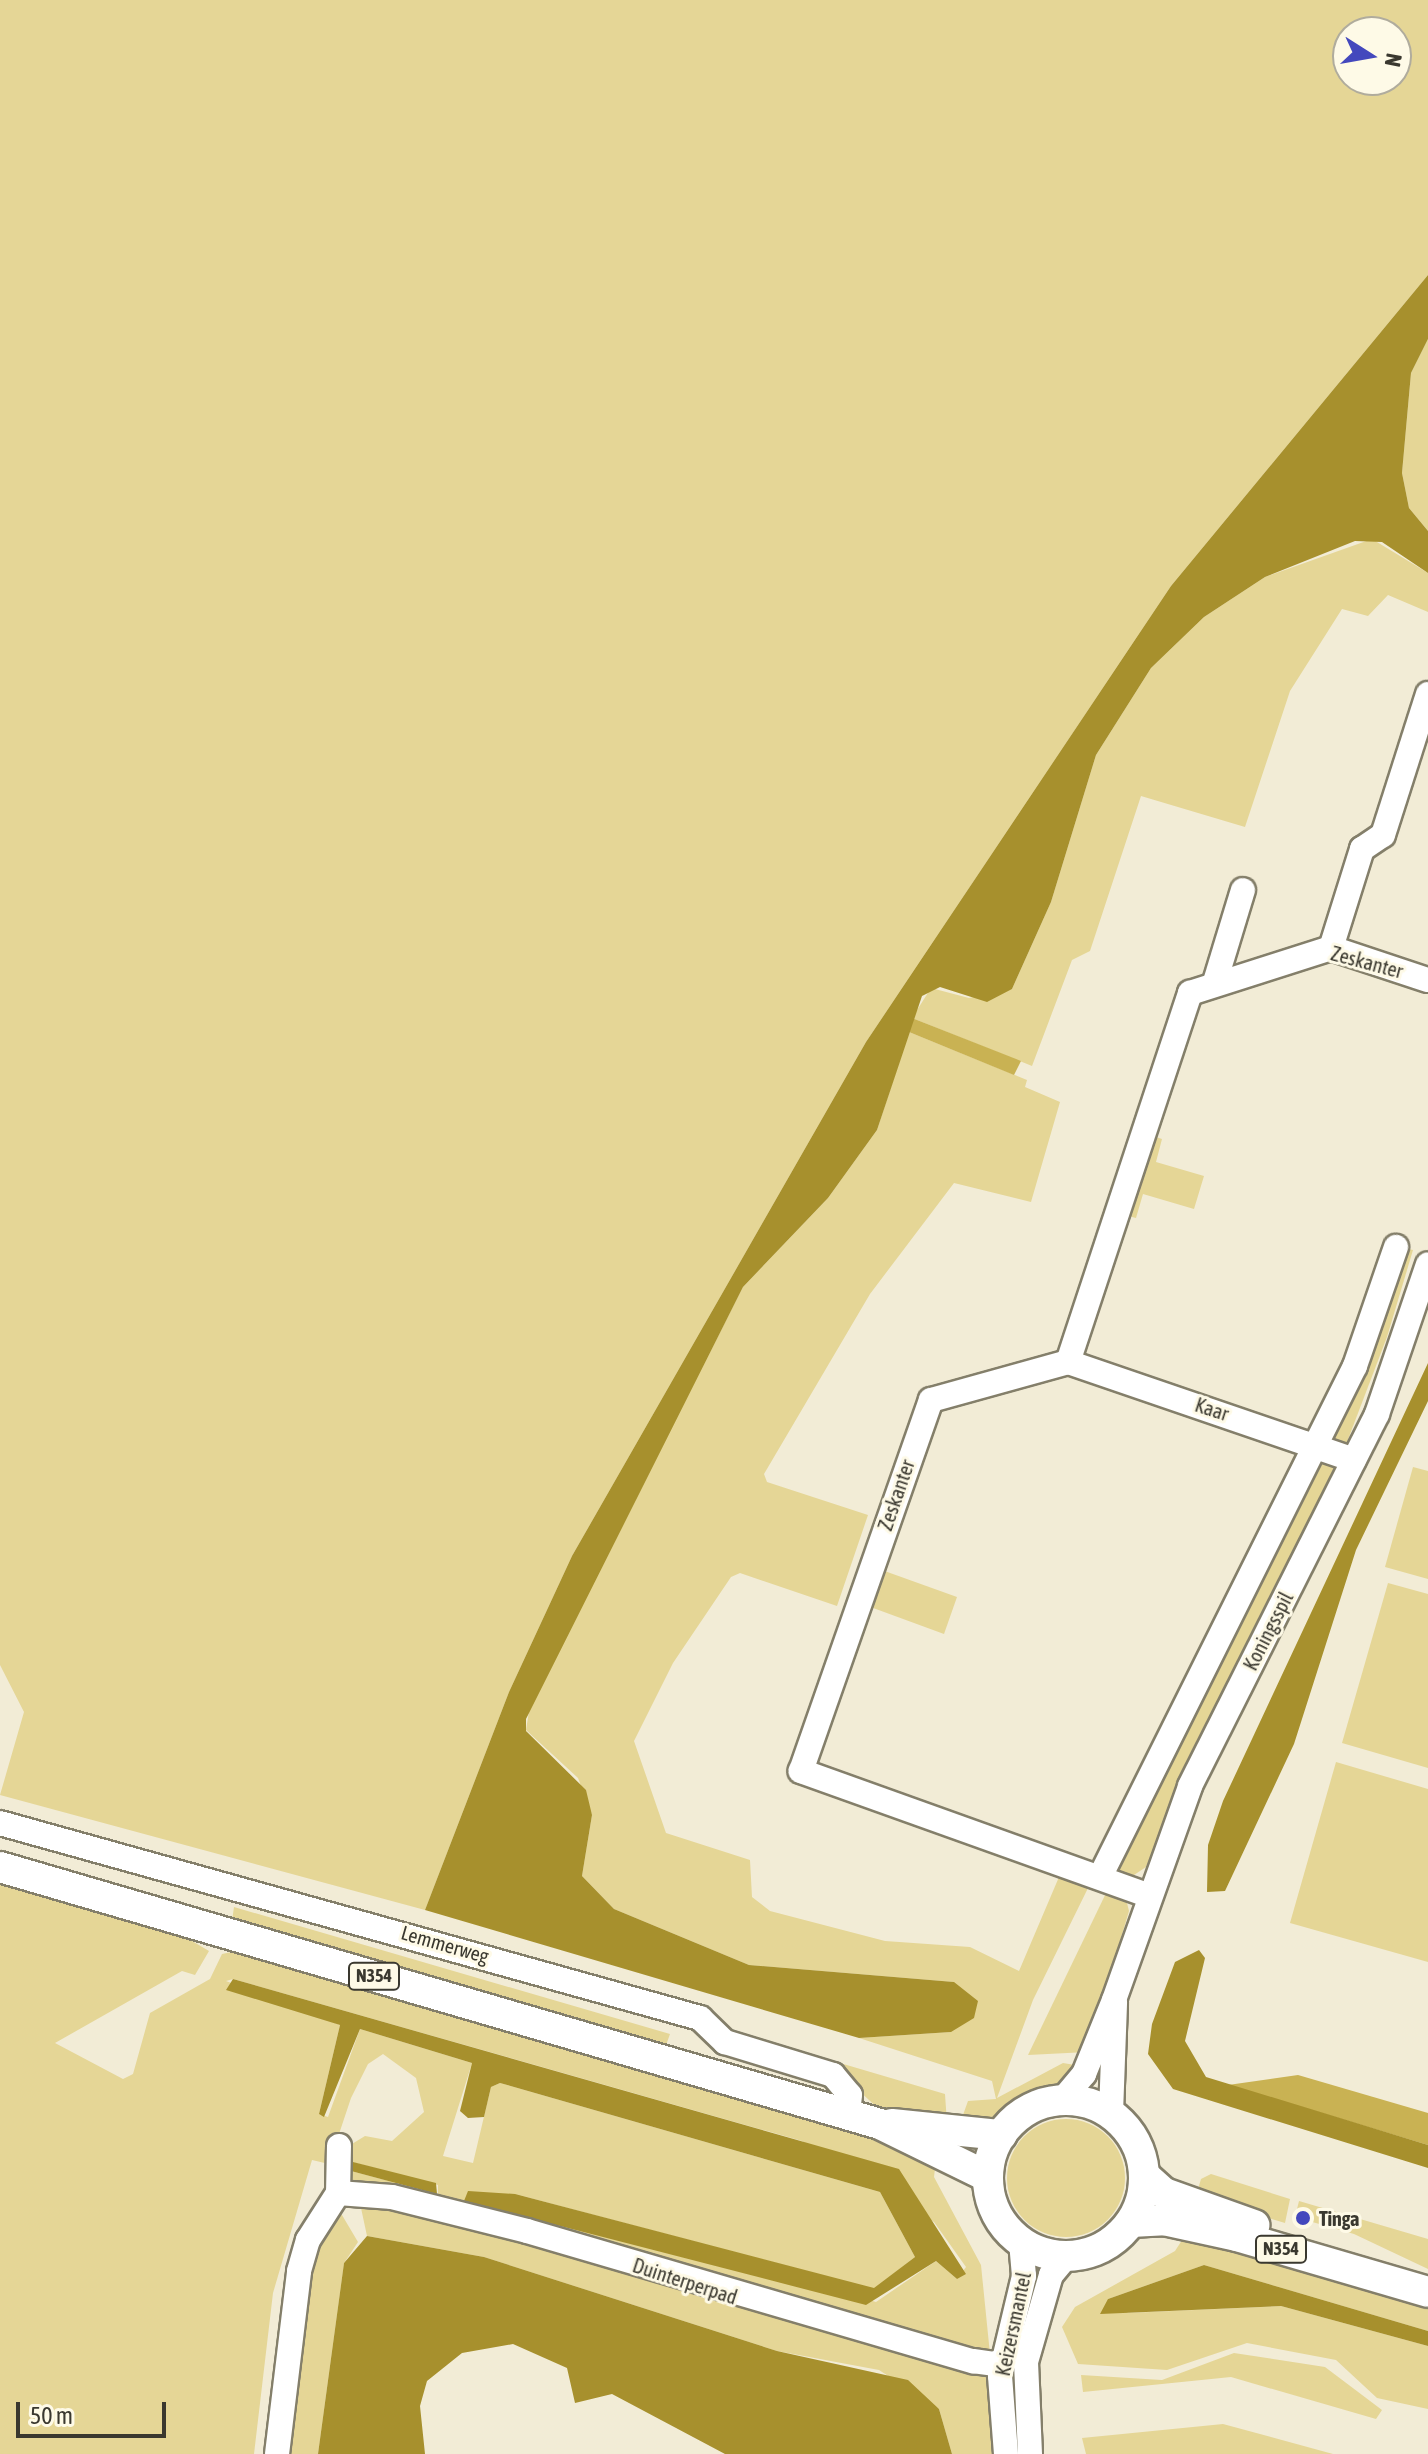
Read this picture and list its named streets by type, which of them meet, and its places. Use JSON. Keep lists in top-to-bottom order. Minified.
{"streets":{"main road":["N354"],"street":["Zeskanter","Kaar","Koningsspil","Lemmerweg","Duinterperpad","Keizersmantel"]},"crossings":[["Zeskanter","Kaar"],["Zeskanter","Koningsspil"],["Kaar","Koningsspil"],["Koningsspil","N354"],["Koningsspil","Keizersmantel"],["Lemmerweg","N354"],["N354","Keizersmantel"],["Duinterperpad","Keizersmantel"]],"places":["Tinga"],"scale_bar":"50 m","north":"right"}
